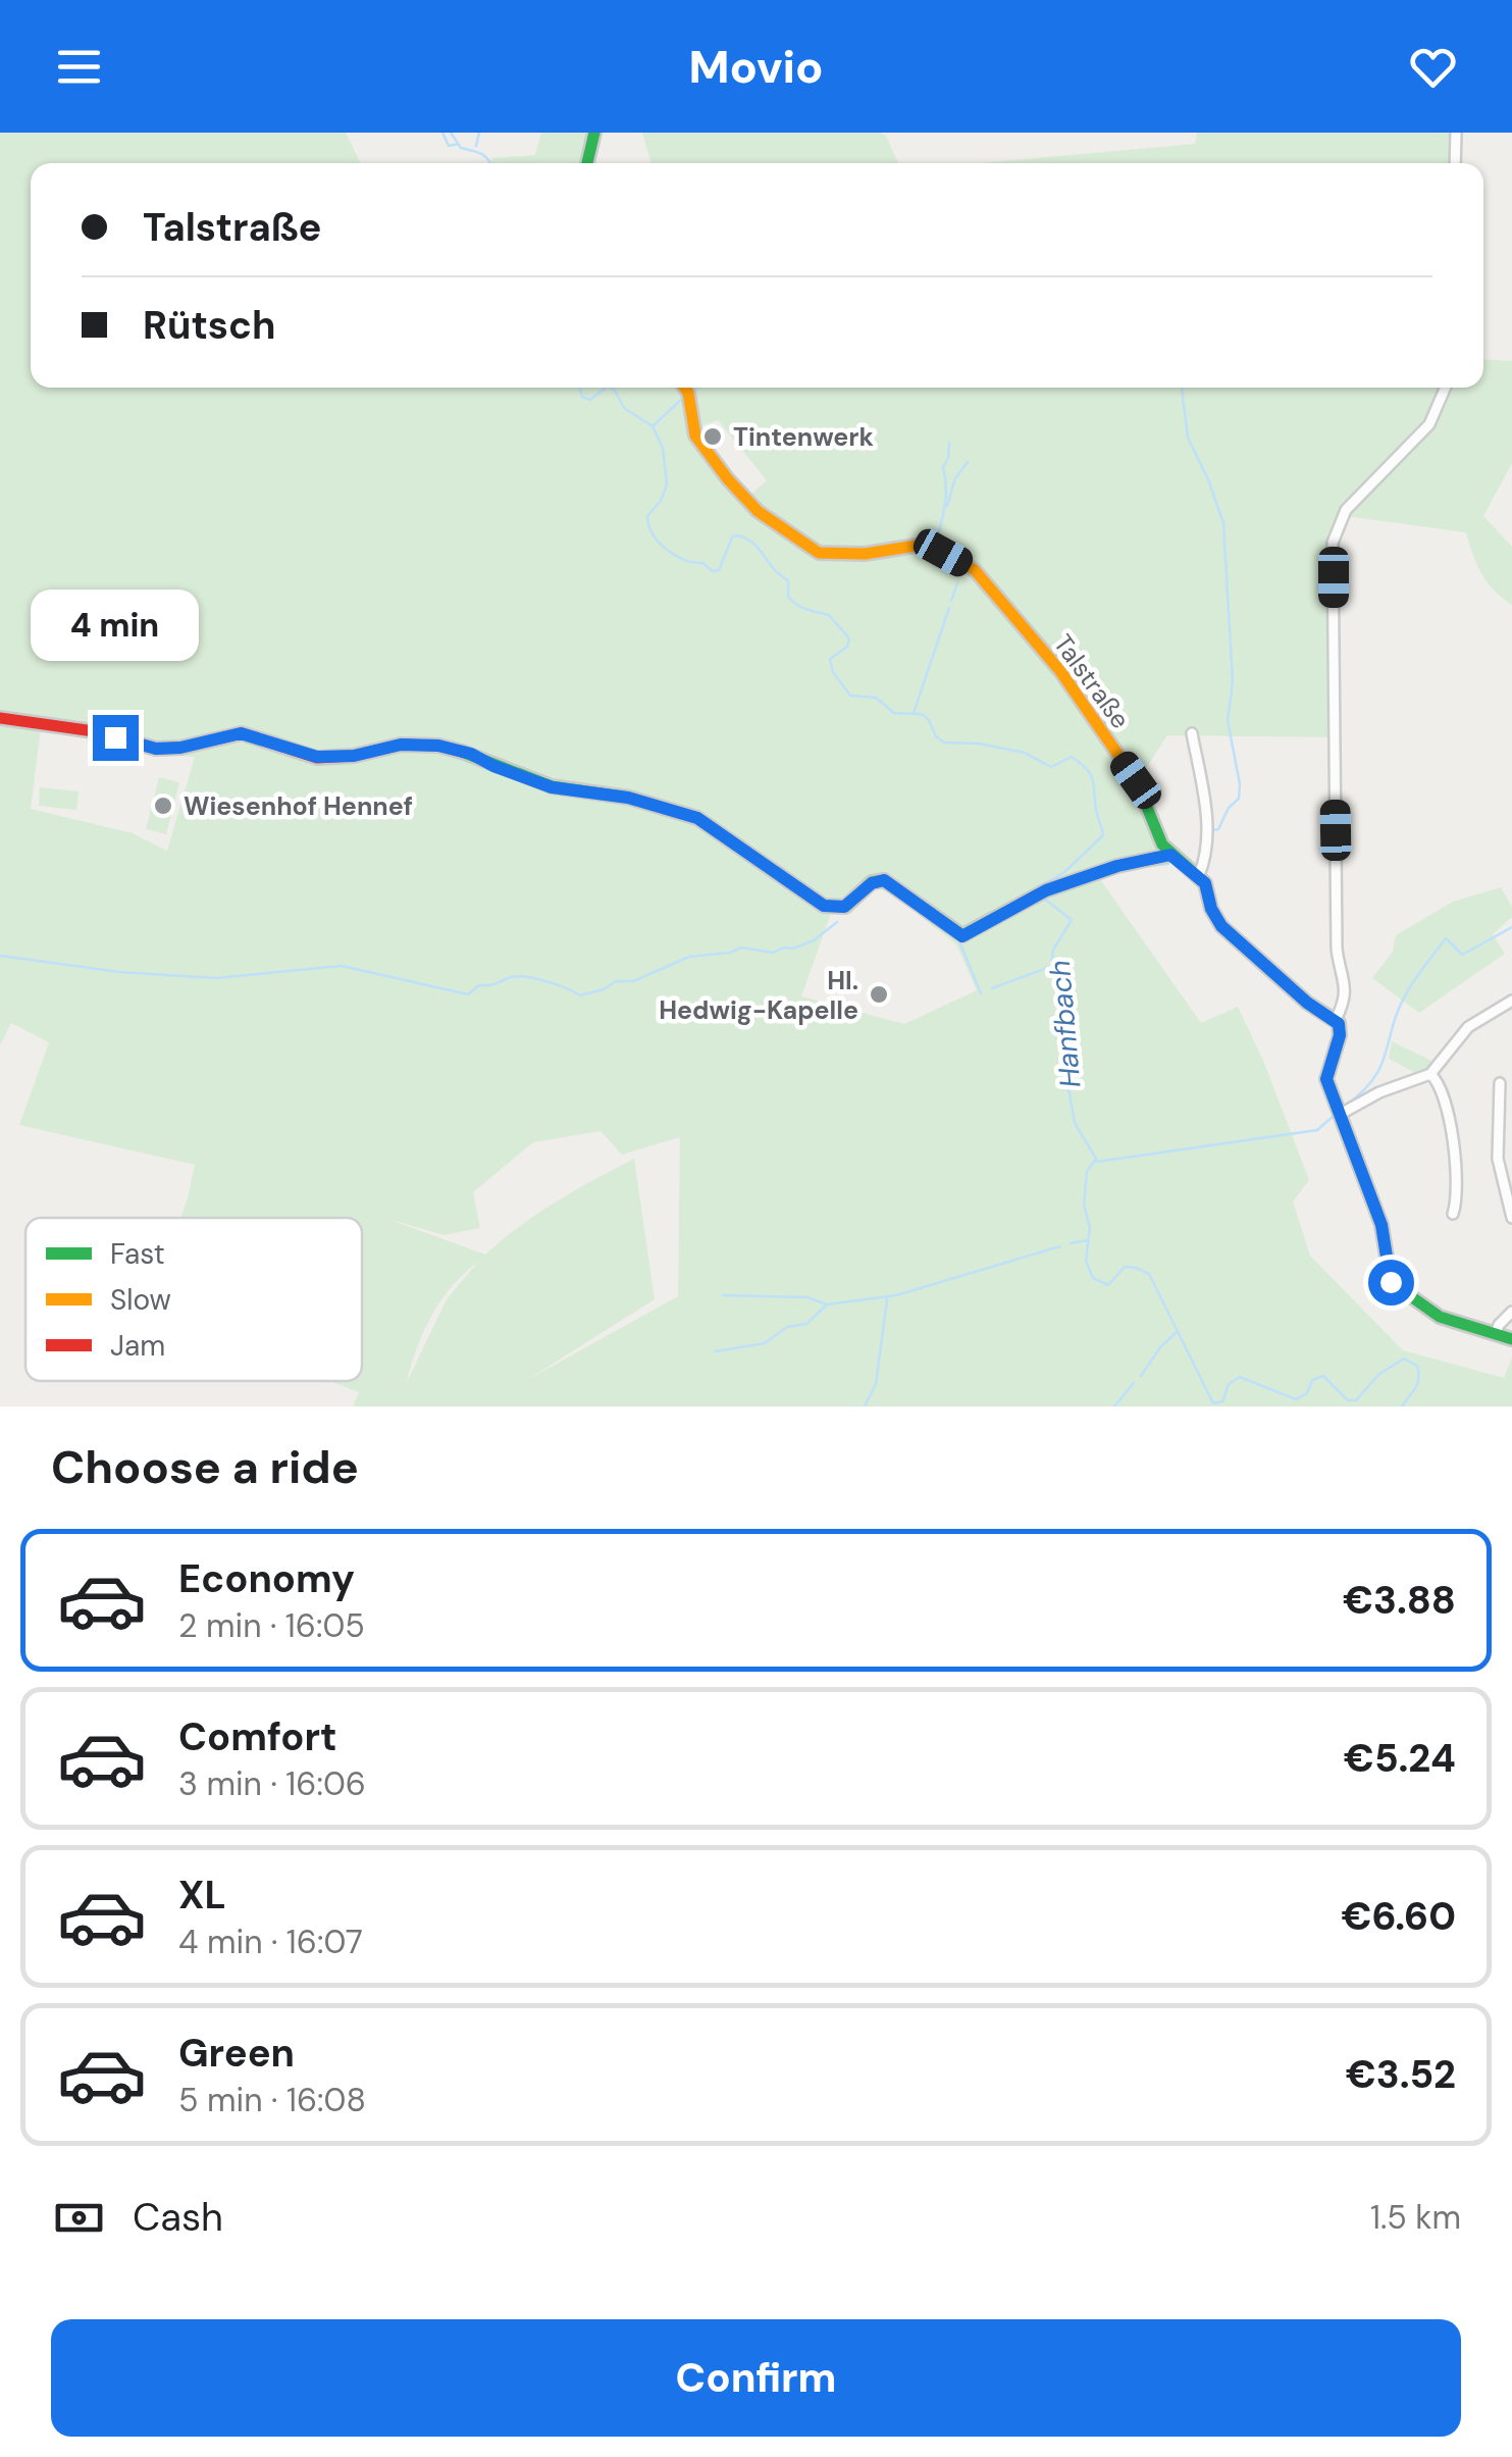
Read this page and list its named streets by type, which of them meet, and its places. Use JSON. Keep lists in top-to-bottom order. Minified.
{"streets":{"main road":["Talstraße"]},"water":["Hanfbach"],"places":["Tintenwerk","Wiesenhof Hennef","Hl. Hedwig-Kapelle"],"legend":["Fast","Slow","Jam"],"page":{"header":"Movio","banner":["Talstraße","Rütsch"],"bubble":"4 min","heading":"Choose a ride","list":[{"name":"Economy","note":"2 min · 16:05","value":"€3.88"},{"name":"Comfort","note":"3 min · 16:06","value":"€5.24"},{"name":"XL","note":"4 min · 16:07","value":"€6.60"},{"name":"Green","note":"5 min · 16:08","value":"€3.52"}],"pay":["Cash","1.5 km"],"buttons":"Confirm"}}
